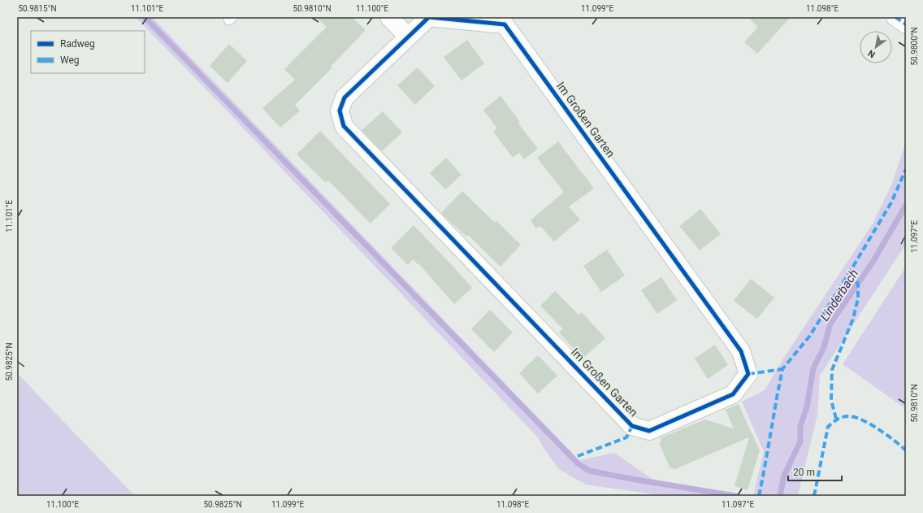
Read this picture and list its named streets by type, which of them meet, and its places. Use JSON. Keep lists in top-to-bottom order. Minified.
{"streets":{"street":["Im Großen Garten"]},"water":["Linderbach"],"legend":["Radweg","Weg"],"scale_bar":"20 m","north":"bottom left","coordinates":["50.9815°N","11.101°E","50.9810°N","11.100°E","11.099°E","11.098°E","50.9800°N","11.097°E","50.9825°N"]}
